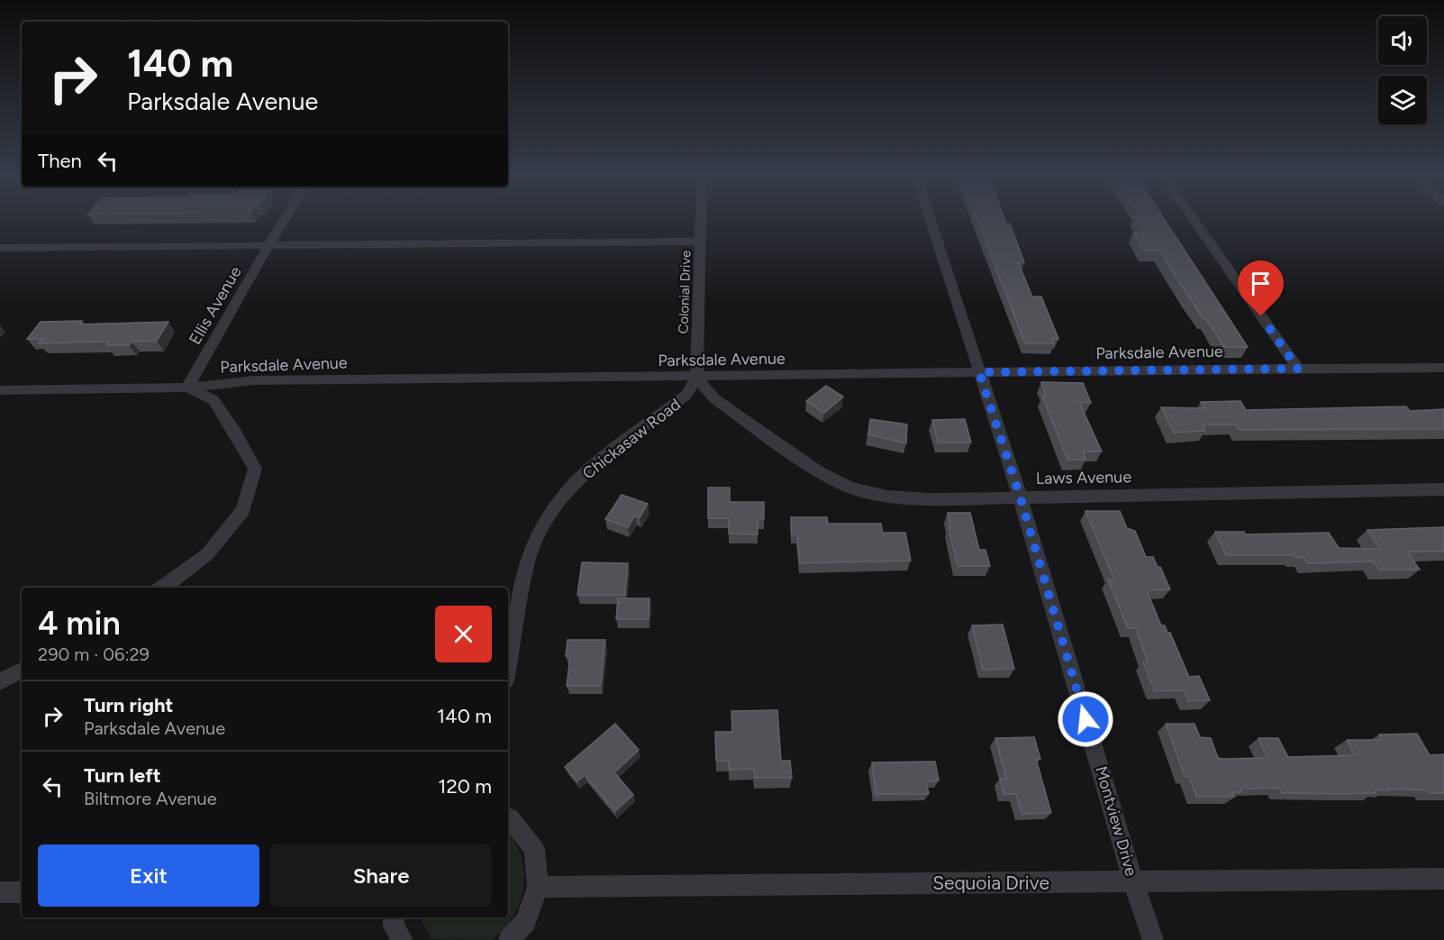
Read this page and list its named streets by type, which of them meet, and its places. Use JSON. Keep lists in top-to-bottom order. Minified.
{"streets":{"street":["Colonial Drive","Ellis Avenue","Parksdale Avenue","Chickasaw Road","Laws Avenue","Montview Drive","Sequoia Drive"]},"crossings":[["Colonial Drive","Parksdale Avenue"],["Colonial Drive","Chickasaw Road"],["Colonial Drive","Laws Avenue"],["Ellis Avenue","Parksdale Avenue"],["Parksdale Avenue","Chickasaw Road"],["Parksdale Avenue","Laws Avenue"],["Parksdale Avenue","Montview Drive"],["Chickasaw Road","Laws Avenue"],["Laws Avenue","Montview Drive"],["Montview Drive","Sequoia Drive"]],"page":{"turn":["140 m","Parksdale Avenue"],"then":"Then","heading":["4 min","290 m · 06:29"],"list":[{"name":"Turn right","note":"Parksdale Avenue","value":"140 m"},{"name":"Turn left","note":"Biltmore Avenue","value":"120 m"}],"buttons":["Exit","Share"]}}
